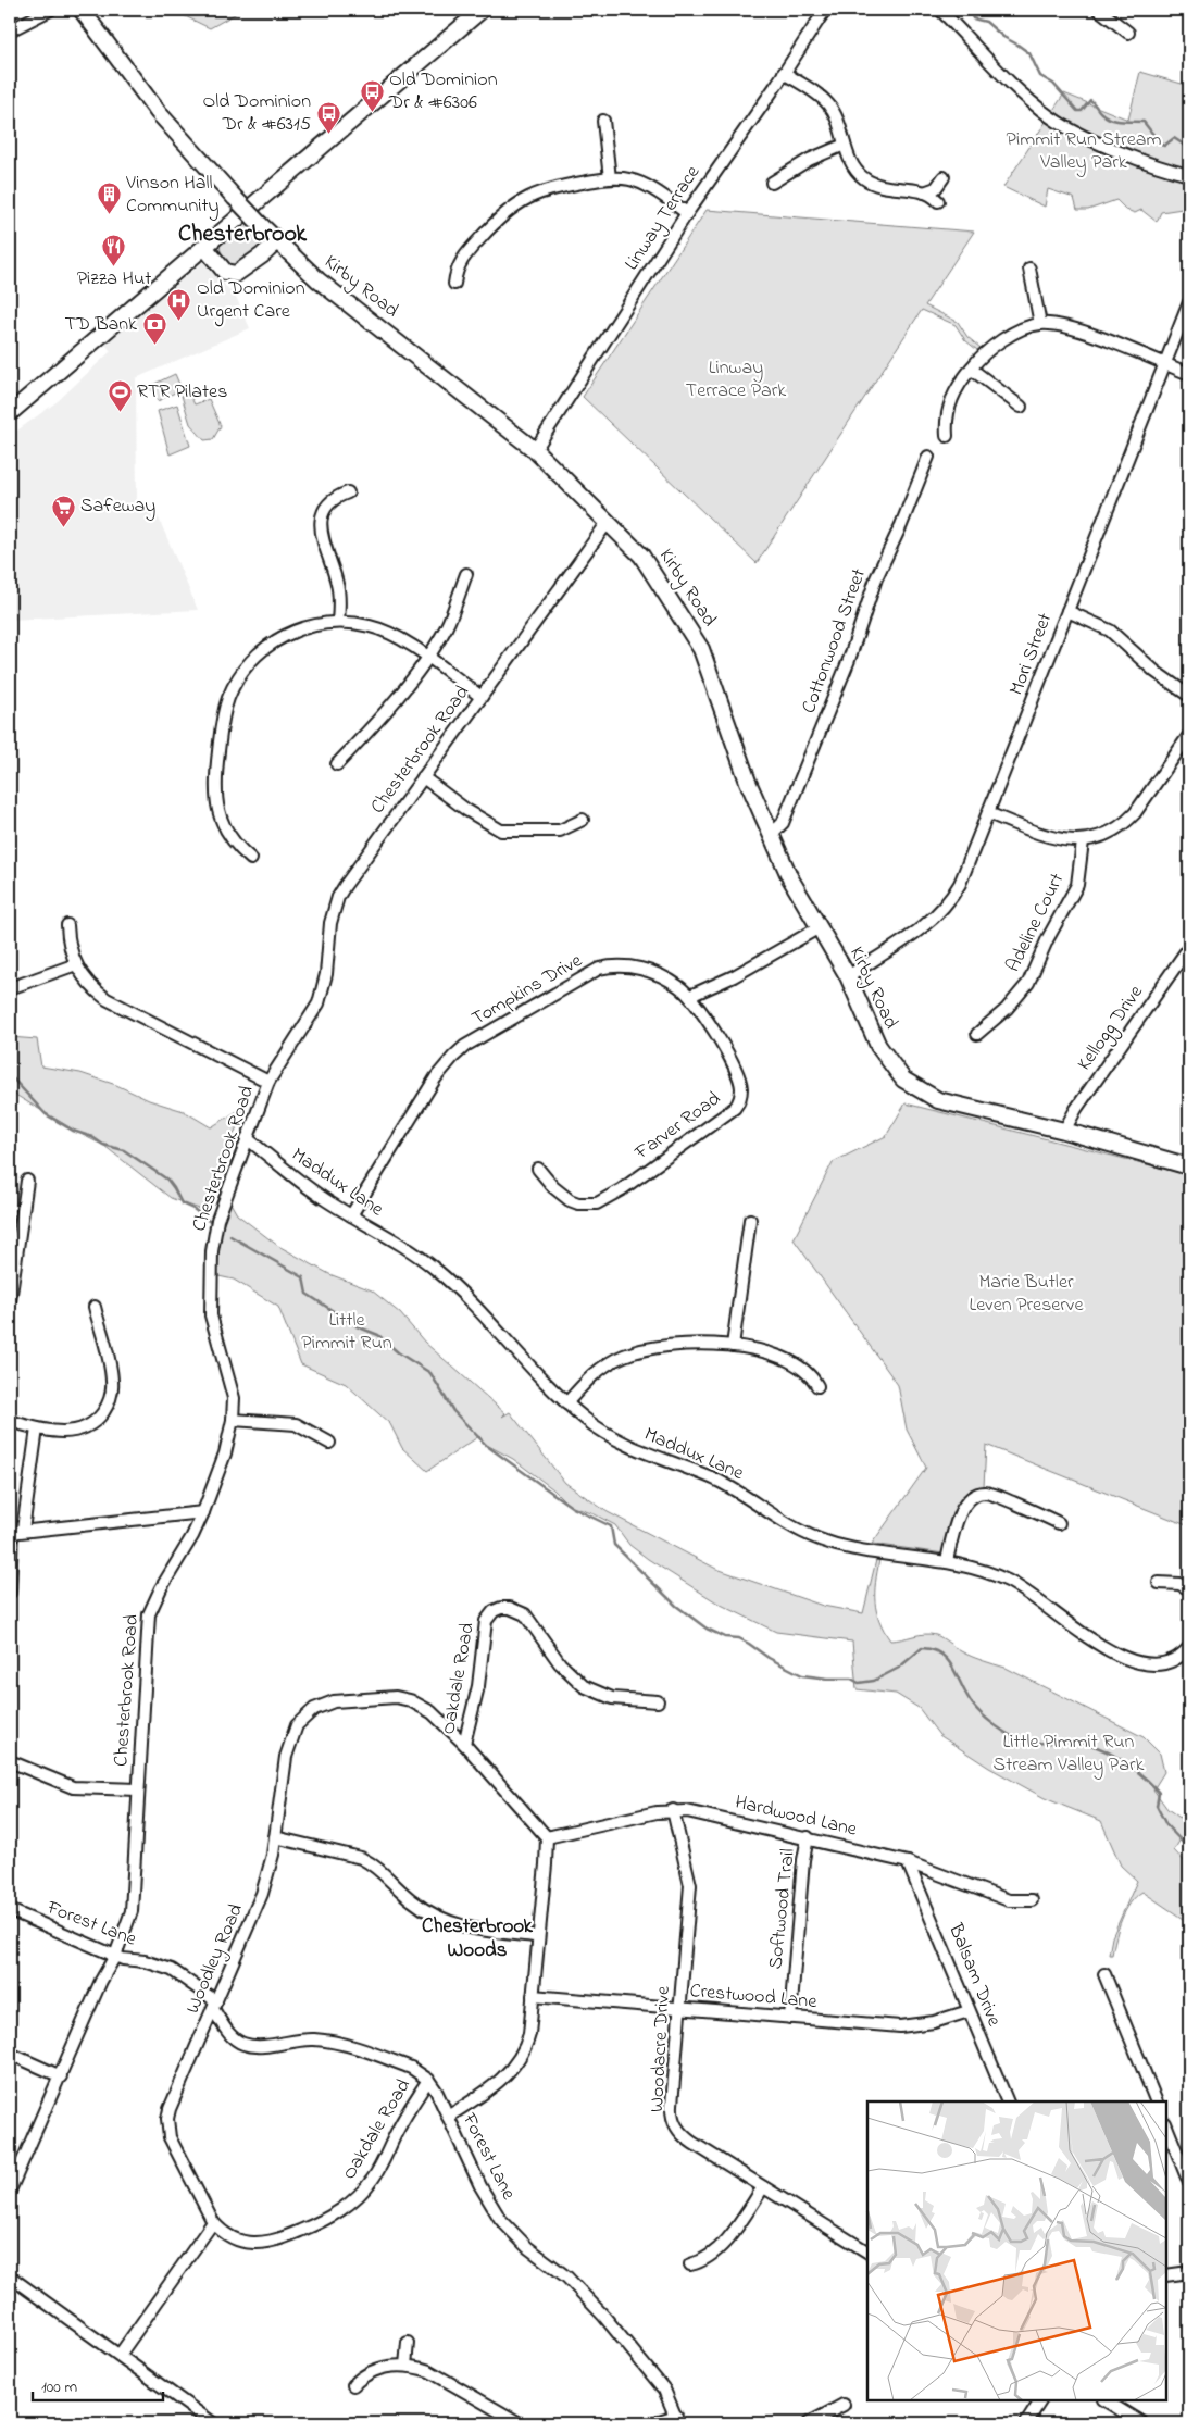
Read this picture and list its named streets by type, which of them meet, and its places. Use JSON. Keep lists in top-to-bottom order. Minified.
{"streets":{"main road":["Kirby Road"],"street":["Linway Terrace","Cottonwood Street","Mori Street","Chesterbrook Road","Adeline Court","Tompkins Drive","Kellogg Drive","Farver Road","Maddux Lane","Oakdale Road","Hardwood Lane","Softwood Trail","Forest Lane","Woodley Road","Balsam Drive","Crestwood Lane","Woodacre Drive"]},"crossings":[["Linway Terrace","Kirby Road"],["Kirby Road","Cottonwood Street"],["Kirby Road","Mori Street"],["Kirby Road","Chesterbrook Road"],["Kirby Road","Kellogg Drive"],["Chesterbrook Road","Maddux Lane"],["Chesterbrook Road","Forest Lane"],["Tompkins Drive","Farver Road"],["Tompkins Drive","Maddux Lane"],["Oakdale Road","Hardwood Lane"],["Oakdale Road","Forest Lane"],["Oakdale Road","Woodley Road"],["Hardwood Lane","Softwood Trail"],["Hardwood Lane","Balsam Drive"],["Hardwood Lane","Woodacre Drive"],["Softwood Trail","Crestwood Lane"],["Forest Lane","Woodley Road"],["Balsam Drive","Crestwood Lane"],["Crestwood Lane","Woodacre Drive"]],"districts":["Chesterbrook","Chesterbrook Woods"],"parks":["Pimmit Run Stream Valley Park","Linway Terrace Park","Marie Butler Leven Preserve","Little Pimmit Run","Little Pimmit Run Stream Valley Park"],"places":{"bus stop":["Old Dominion Dr & #6306","Old Dominion Dr & #6315"],"building":["Vinson Hall Community"],"restaurant":["Pizza Hut"],"hospital":["Old Dominion Urgent Care"],"bank":["TD Bank"],"sports":["RTR Pilates"],"supermarket":["Safeway"]},"scale_bar":"100 m"}
